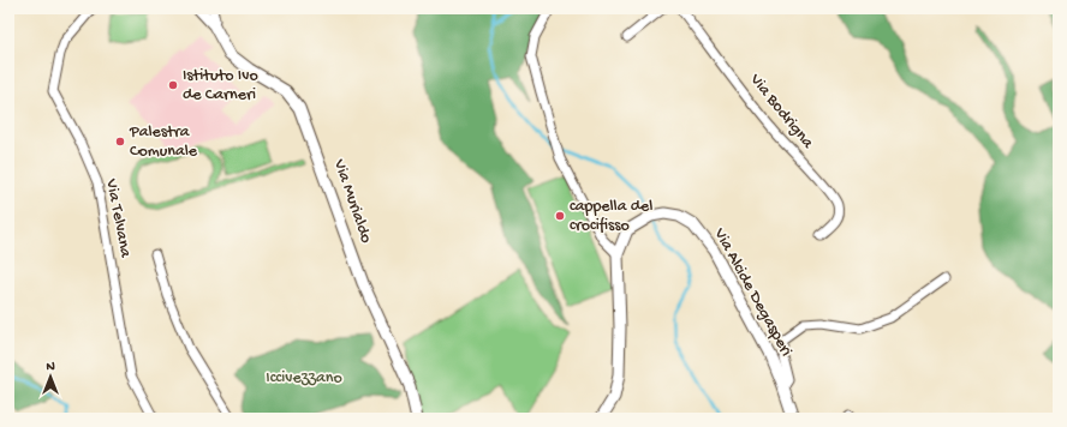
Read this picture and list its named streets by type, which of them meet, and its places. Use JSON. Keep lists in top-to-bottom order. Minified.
{"streets":{"street":["Via Bodrigna","Via Murialdo","Via Telvana","Via Alcide Degasperi"]},"parks":["Iccivezzano"],"places":["Istituto Ivo de Carneri","Palestra Comunale","cappella del crocifisso"],"north":"top"}
